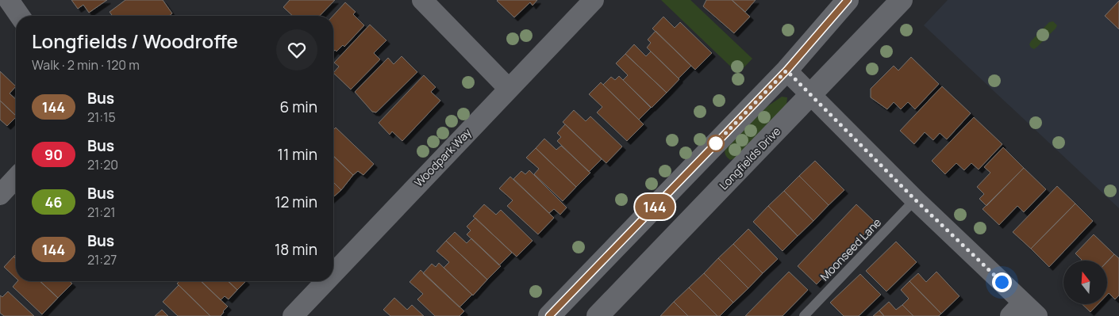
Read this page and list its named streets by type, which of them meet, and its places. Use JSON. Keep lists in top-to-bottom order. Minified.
{"streets":{"street":["Woodpark Way","Longfields Drive"],"lane":["Moonseed Lane"]},"lines":["bus line 144"],"north":"top","page":{"on_map":"144","heading":["Longfields / Woodroffe","Walk · 2 min · 120 m"],"list":[{"mark":"144","name":"Bus","note":"21:15","value":"6 min"},{"mark":"90","name":"Bus","note":"21:20","value":"11 min"},{"mark":"46","name":"Bus","note":"21:21","value":"12 min"},{"mark":"144","name":"Bus","note":"21:27","value":"18 min"}]}}
